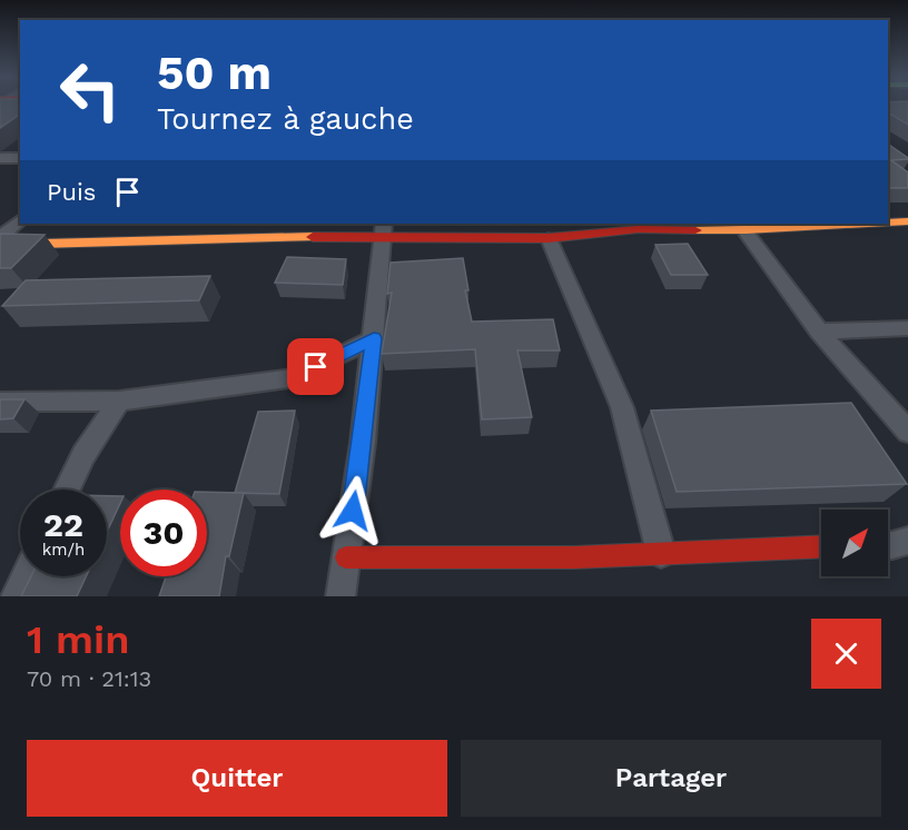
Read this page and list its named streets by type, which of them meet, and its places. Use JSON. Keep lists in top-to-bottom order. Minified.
{"north":"top right","page":{"turn":["50 m","Tournez à gauche"],"then":"Puis","speed":"22 km/h","limit":"30","heading":["1 min","70 m · 21:13"],"buttons":["Quitter","Partager"]}}
